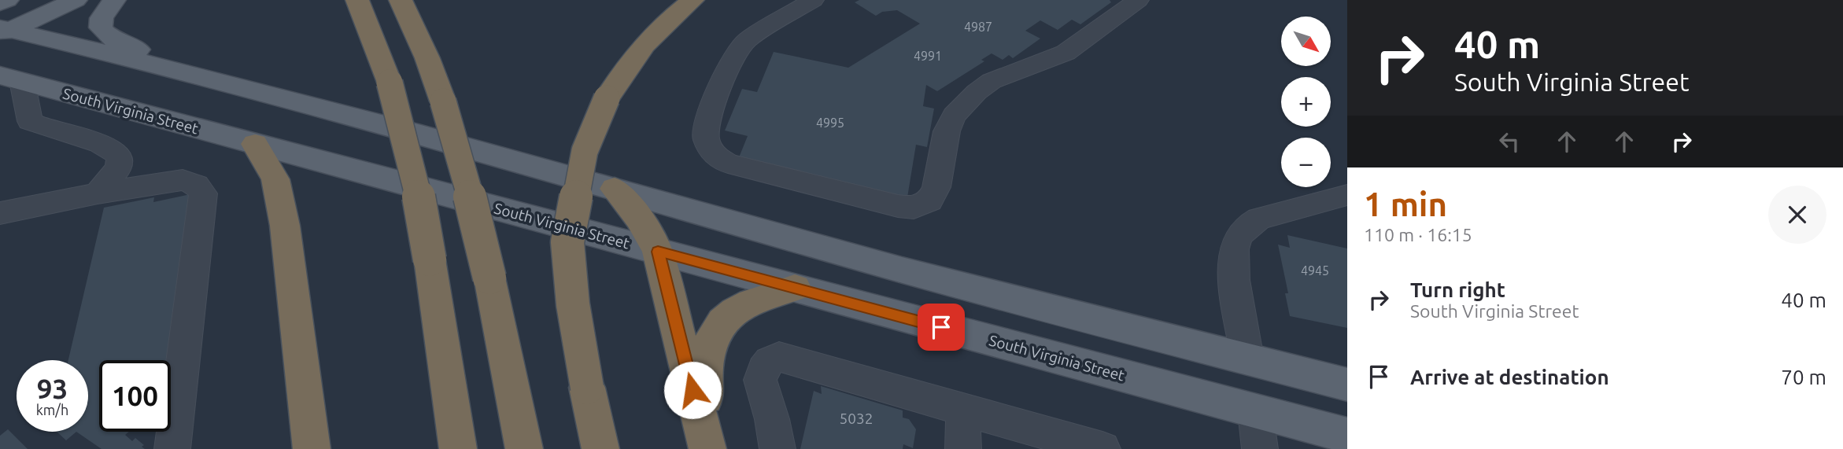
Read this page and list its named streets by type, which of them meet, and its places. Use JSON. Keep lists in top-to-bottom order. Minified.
{"streets":{"main road":["South Virginia Street"]},"house_numbers":["4987","4991","4995","4945","5032"],"north":"bottom right","page":{"turn":["40 m","South Virginia Street"],"map_buttons":["+","−"],"heading":["1 min","110 m · 16:15"],"list":[{"name":"Turn right","note":"South Virginia Street","value":"40 m"},{"name":"Arrive at destination","value":"70 m"}],"speed":"93 km/h","limit":"100"}}
